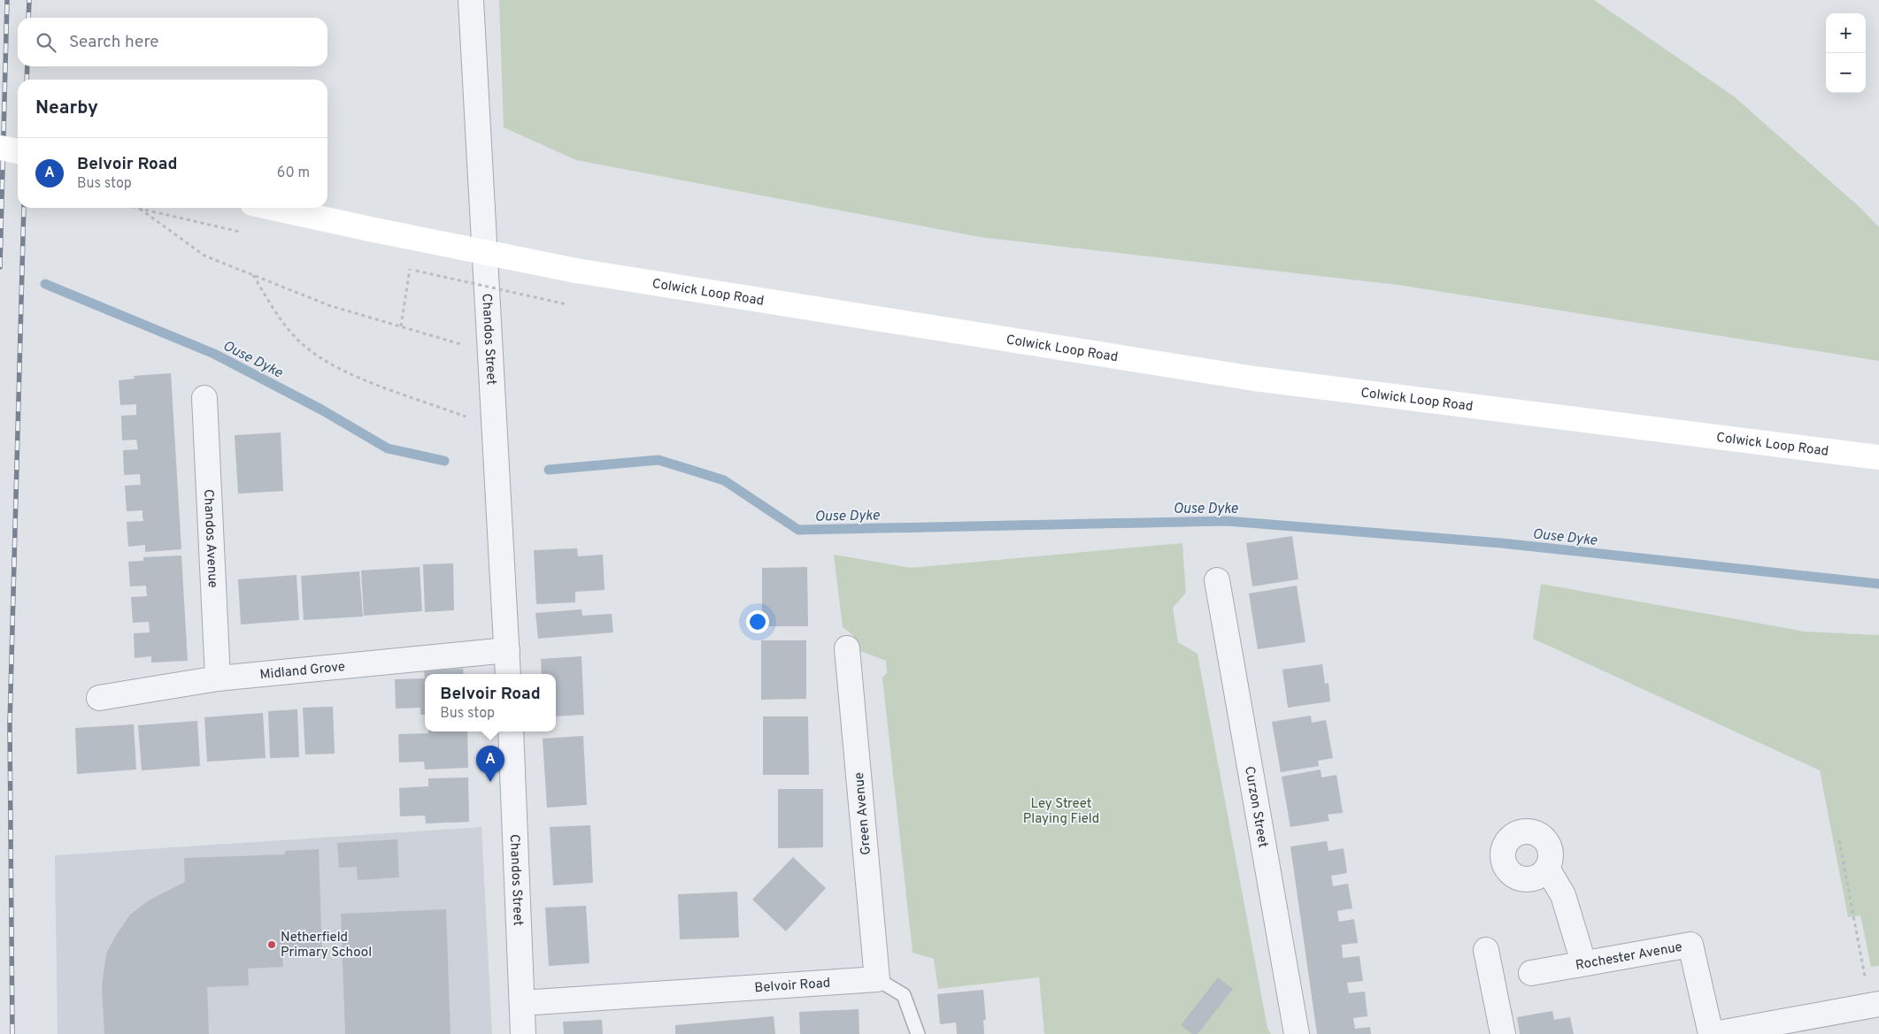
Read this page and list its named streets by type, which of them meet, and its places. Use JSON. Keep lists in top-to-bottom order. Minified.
{"streets":{"main road":["Colwick Loop Road"],"street":["Chandos Street","Chandos Avenue","Midland Grove","Curzon Street","Green Avenue","Rochester Avenue","Belvoir Road"]},"crossings":[["Chandos Street","Midland Grove"],["Chandos Street","Belvoir Road"],["Chandos Avenue","Midland Grove"],["Green Avenue","Belvoir Road"]],"water":["Ouse Dyke"],"parks":["Ley Street Playing Field"],"places":["Netherfield Primary School"],"page":{"map_buttons":["+","−"],"search":"Search here","heading":"Nearby","list":[{"mark":"A","name":"Belvoir Road","note":"Bus stop","value":"60 m"}],"popup":["Belvoir Road","Bus stop"],"pins":"A"}}
